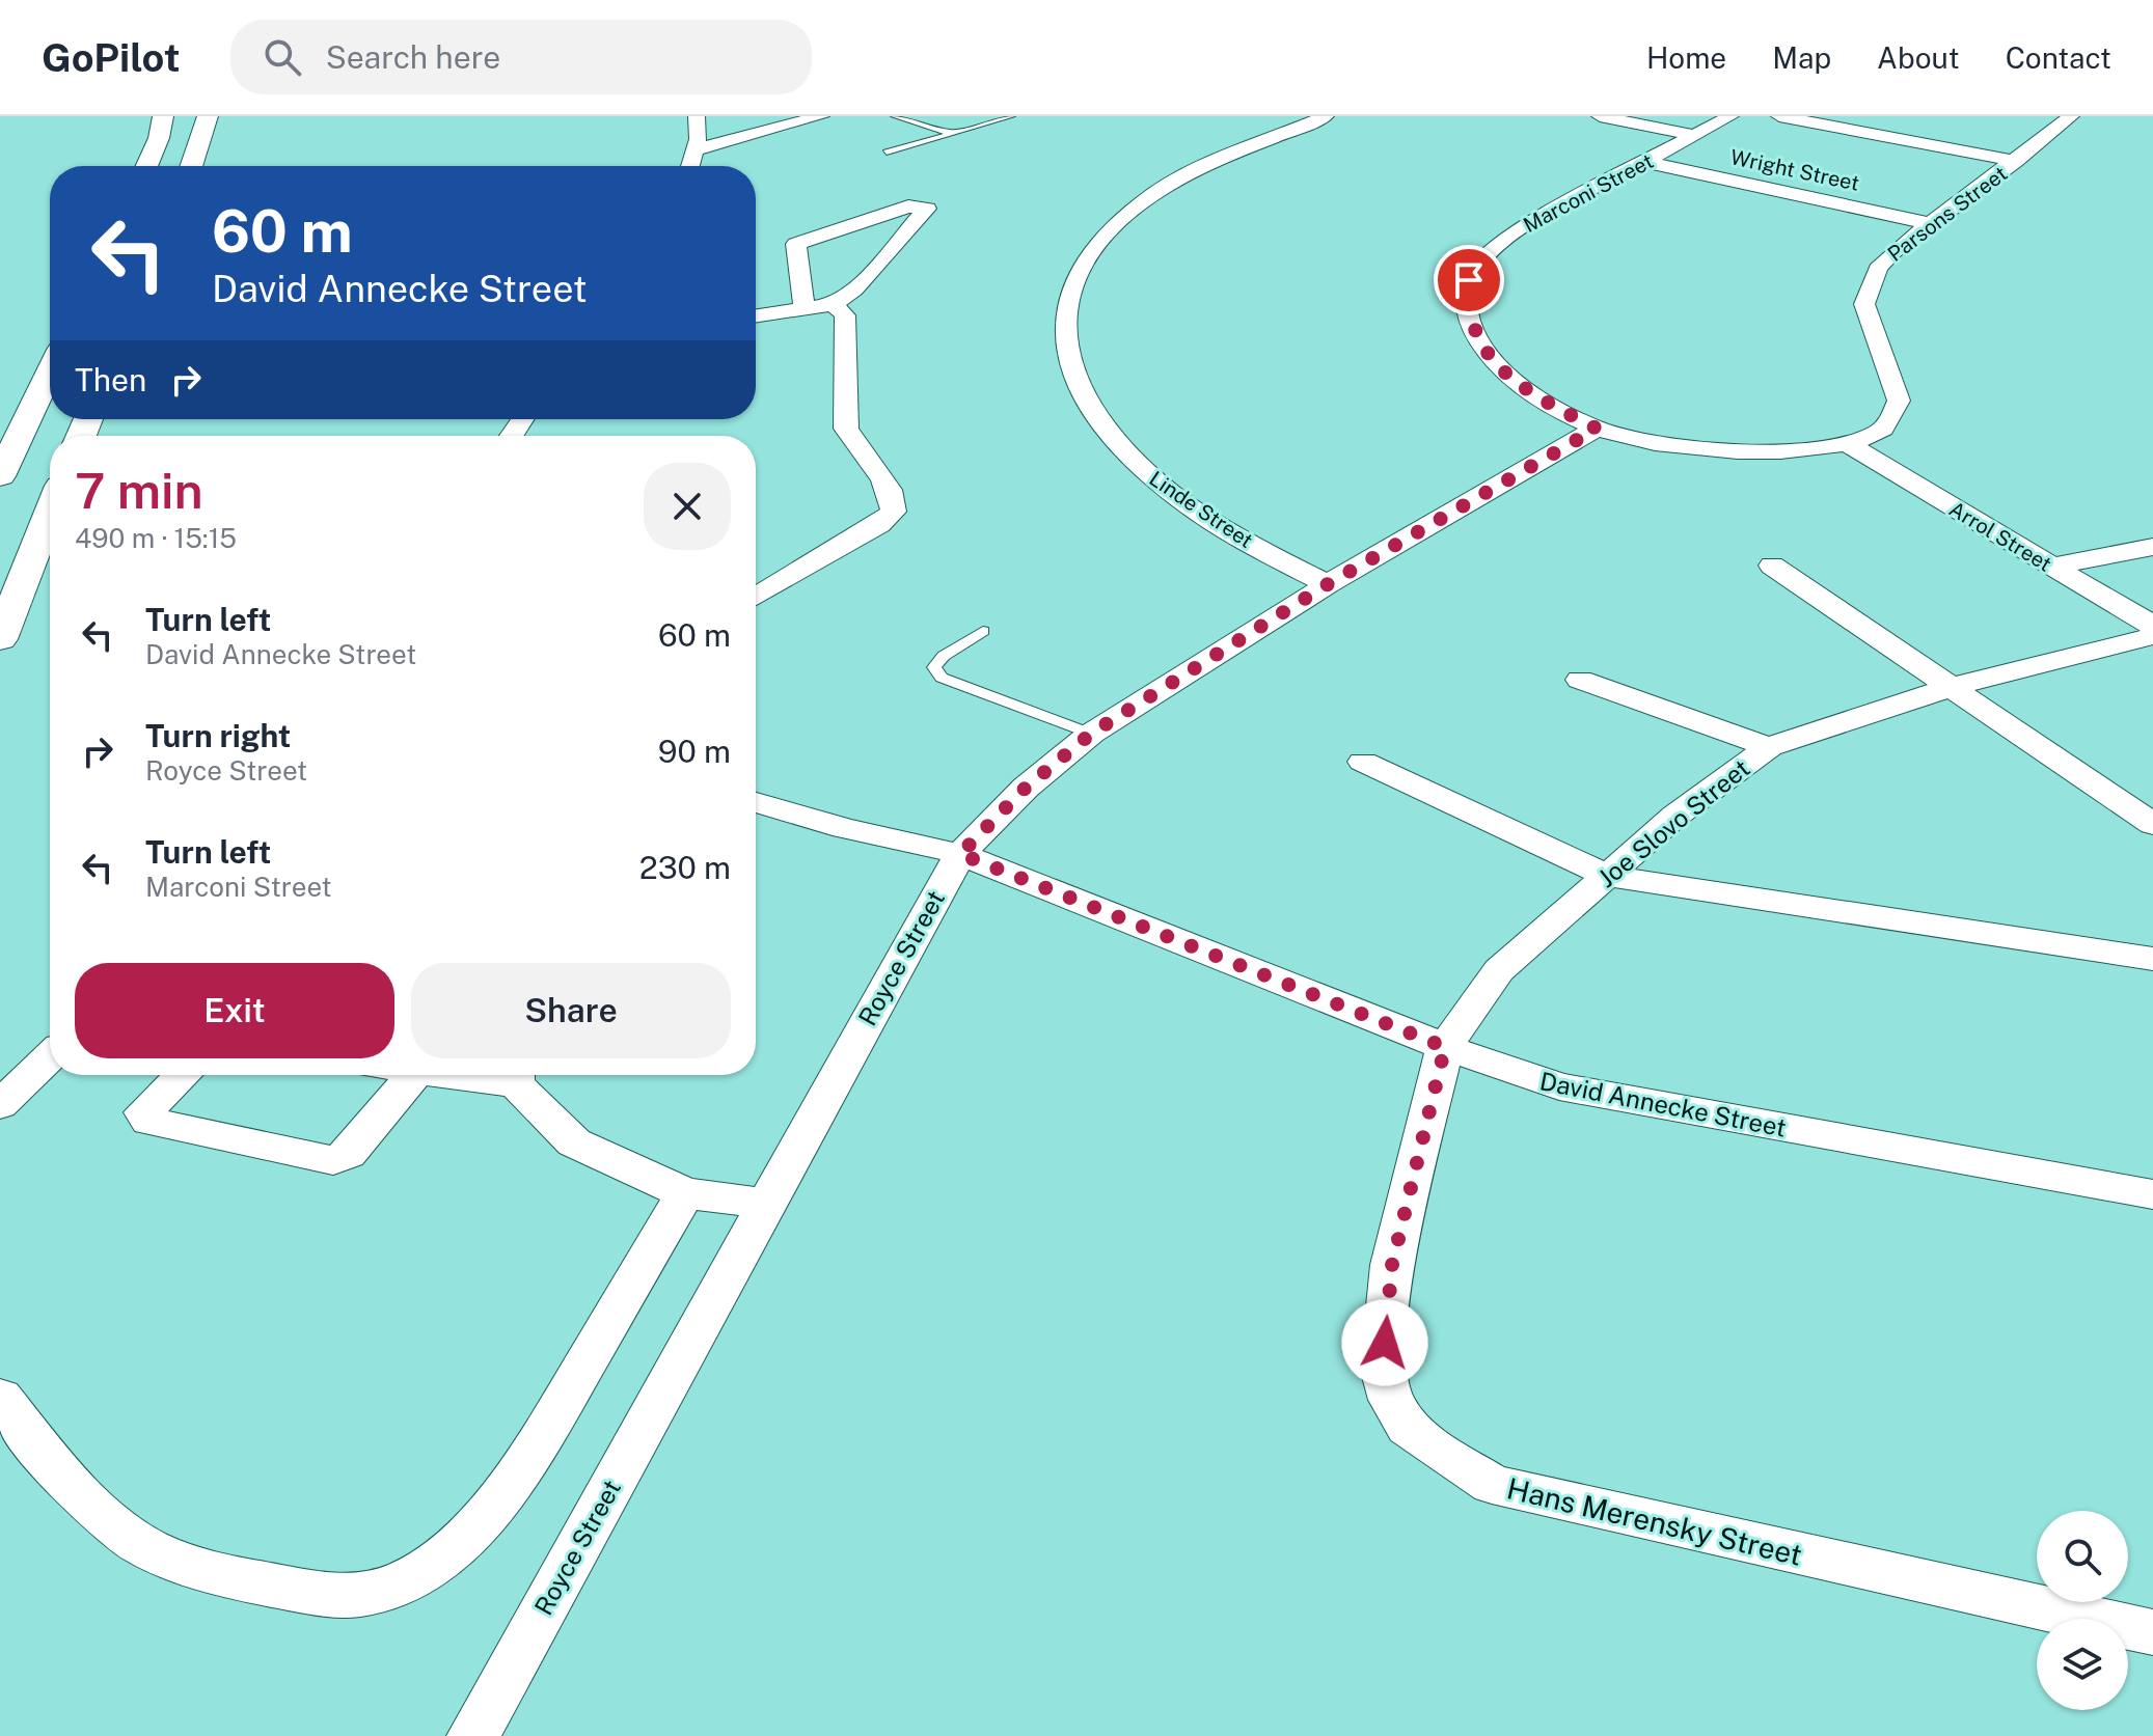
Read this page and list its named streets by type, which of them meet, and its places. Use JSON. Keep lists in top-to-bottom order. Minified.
{"streets":{"street":["Wright Street","Marconi Street","Parsons Street","Linde Street","Arrol Street","Joe Slovo Street","Royce Street","David Annecke Street","Hans Merensky Street"]},"crossings":[["Wright Street","Marconi Street"],["Wright Street","Parsons Street"],["Marconi Street","Parsons Street"],["Marconi Street","Royce Street"],["Parsons Street","Arrol Street"],["Parsons Street","Royce Street"],["Linde Street","Royce Street"],["Joe Slovo Street","David Annecke Street"],["Joe Slovo Street","Hans Merensky Street"],["Royce Street","David Annecke Street"],["David Annecke Street","Hans Merensky Street"]],"page":{"header":"GoPilot","search":"Search here","nav":["Home","Map","About","Contact"],"turn":["60 m","David Annecke Street"],"then":"Then","heading":["7 min","490 m · 15:15"],"list":[{"name":"Turn left","note":"David Annecke Street","value":"60 m"},{"name":"Turn right","note":"Royce Street","value":"90 m"},{"name":"Turn left","note":"Marconi Street","value":"230 m"}],"buttons":["Exit","Share"]}}
